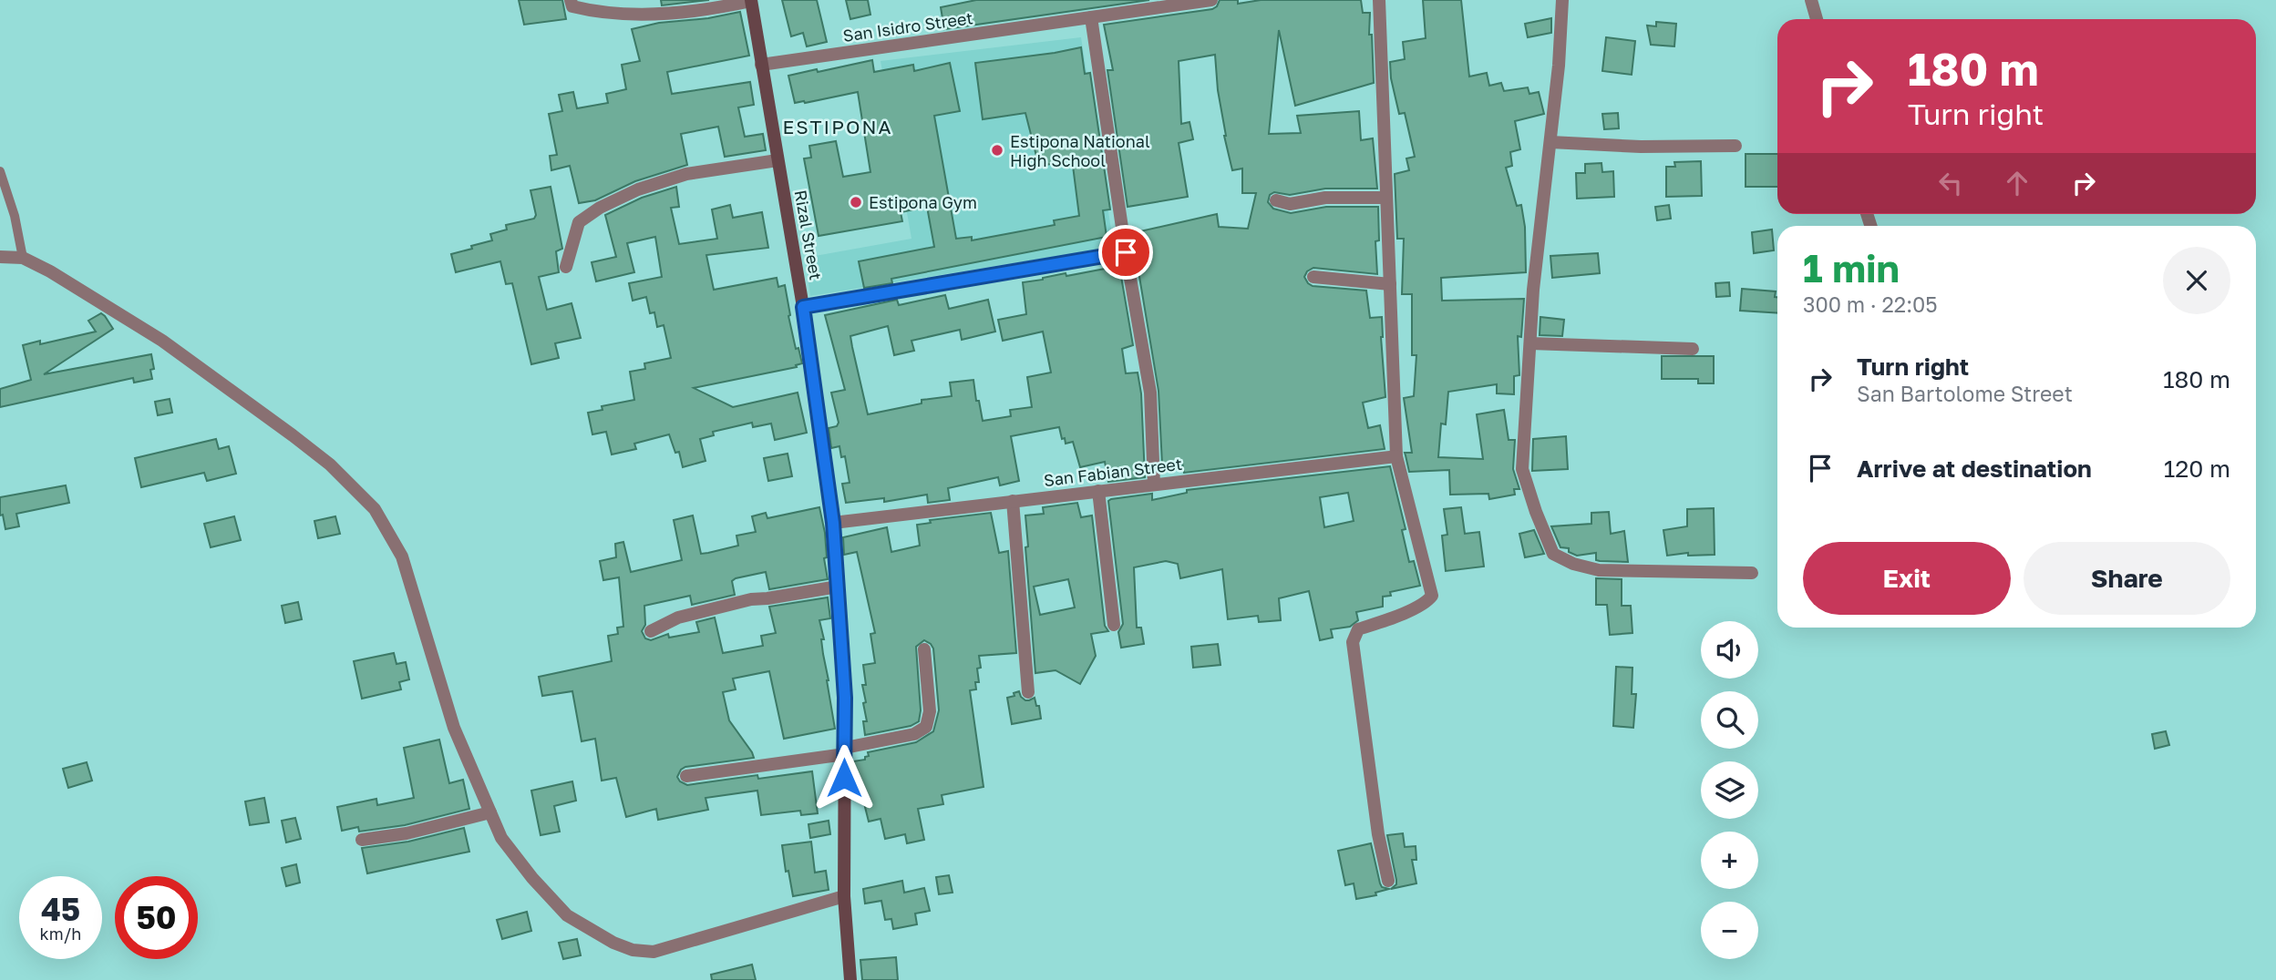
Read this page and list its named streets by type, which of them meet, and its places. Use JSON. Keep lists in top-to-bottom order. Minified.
{"streets":{"main road":["Rizal Street"],"street":["San Isidro Street","San Fabian Street"]},"crossings":[["San Isidro Street","Rizal Street"],["Rizal Street","San Fabian Street"]],"districts":["ESTIPONA"],"places":["Estipona National High School","Estipona Gym"],"page":{"turn":["180 m","Turn right"],"heading":["1 min","300 m · 22:05"],"list":[{"name":"Turn right","note":"San Bartolome Street","value":"180 m"},{"name":"Arrive at destination","value":"120 m"}],"buttons":["Exit","Share"],"map_buttons":["+","−"],"speed":"45 km/h","limit":"50"}}
